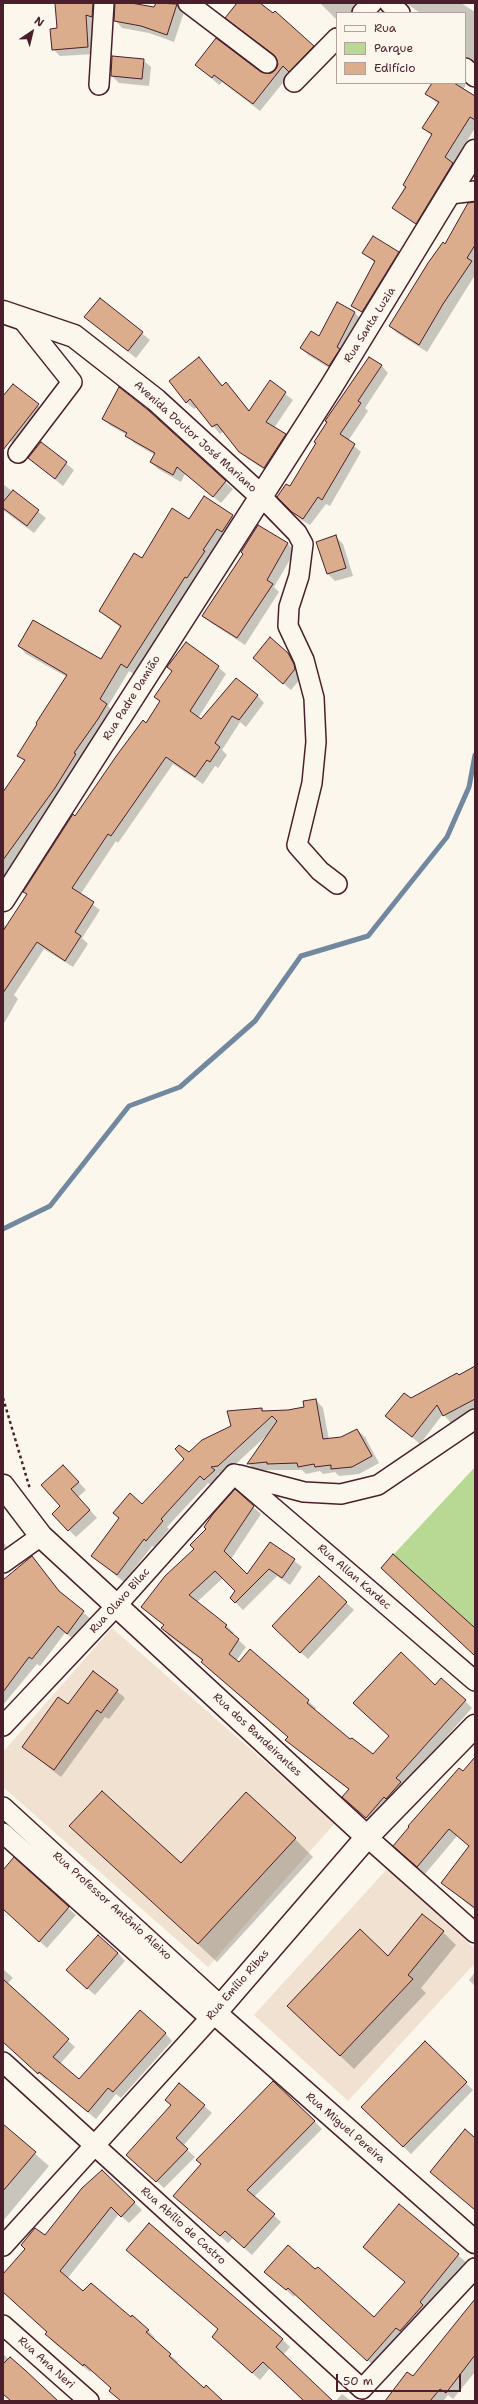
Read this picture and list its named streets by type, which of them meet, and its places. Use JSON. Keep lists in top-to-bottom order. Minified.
{"streets":{"street":["Rua Santa Luzia","Avenida Doutor José Mariano","Rua Padre Damião","Rua Allan Kardec","Rua Olavo Bilac","Rua dos Bandeirantes","Rua Professor Antônio Aleixo","Rua Emílio Ribas","Rua Miguel Pereira","Rua Abílio de Castro","Rua Ana Neri"]},"crossings":[["Rua Santa Luzia","Avenida Doutor José Mariano"],["Rua Santa Luzia","Rua Padre Damião"],["Avenida Doutor José Mariano","Rua Padre Damião"],["Rua Allan Kardec","Rua Olavo Bilac"],["Rua Olavo Bilac","Rua dos Bandeirantes"],["Rua dos Bandeirantes","Rua Emílio Ribas"],["Rua Professor Antônio Aleixo","Rua Emílio Ribas"],["Rua Professor Antônio Aleixo","Rua Miguel Pereira"],["Rua Emílio Ribas","Rua Miguel Pereira"],["Rua Emílio Ribas","Rua Abílio de Castro"]],"legend":["Rua","Parque","Edifício"],"scale_bar":"50 m","north":"top right"}
